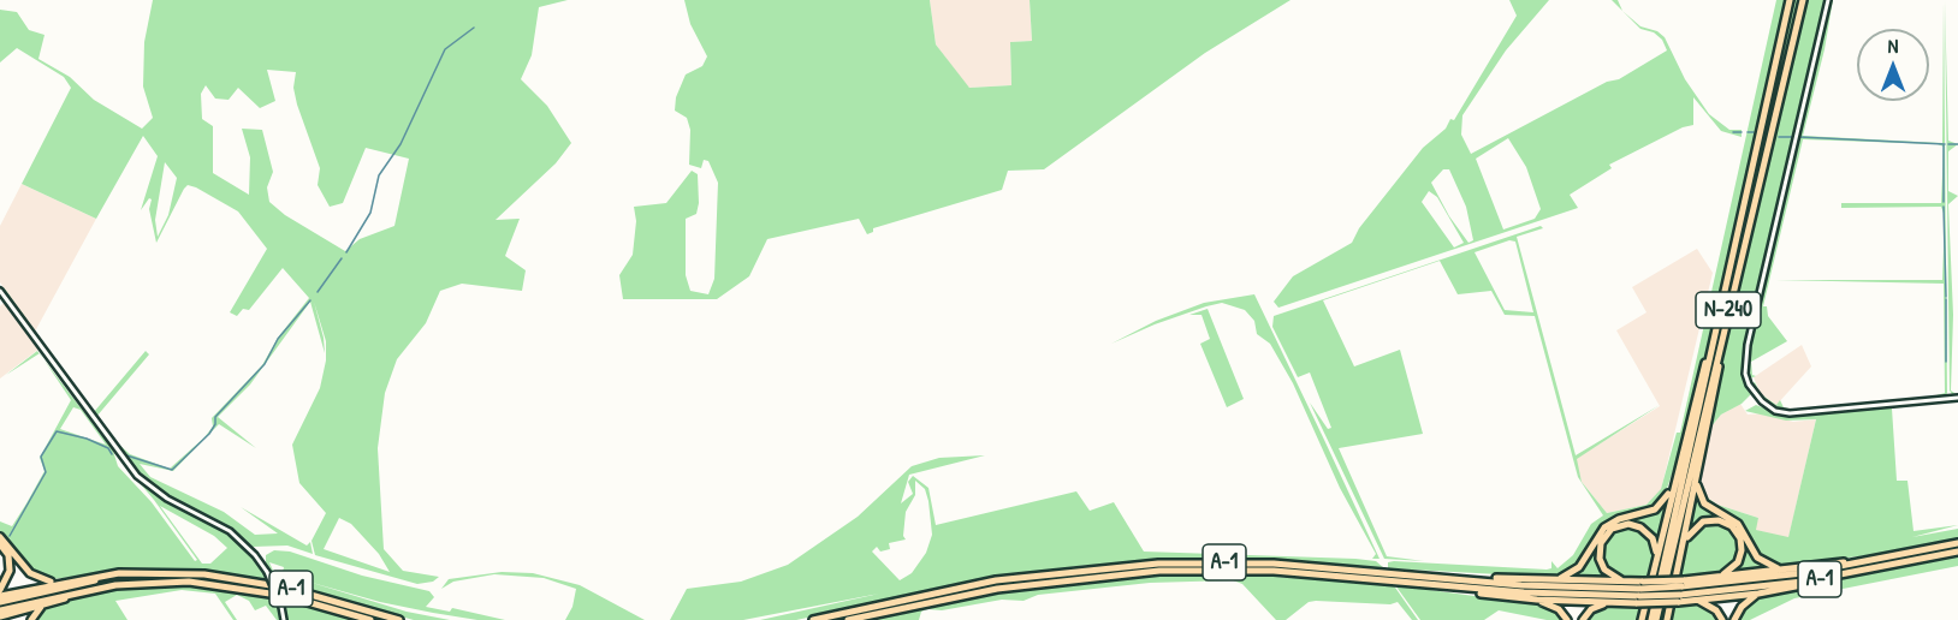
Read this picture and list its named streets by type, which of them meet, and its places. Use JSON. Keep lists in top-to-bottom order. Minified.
{"streets":{"highway":["N-240","A-1"]},"north":"top"}
